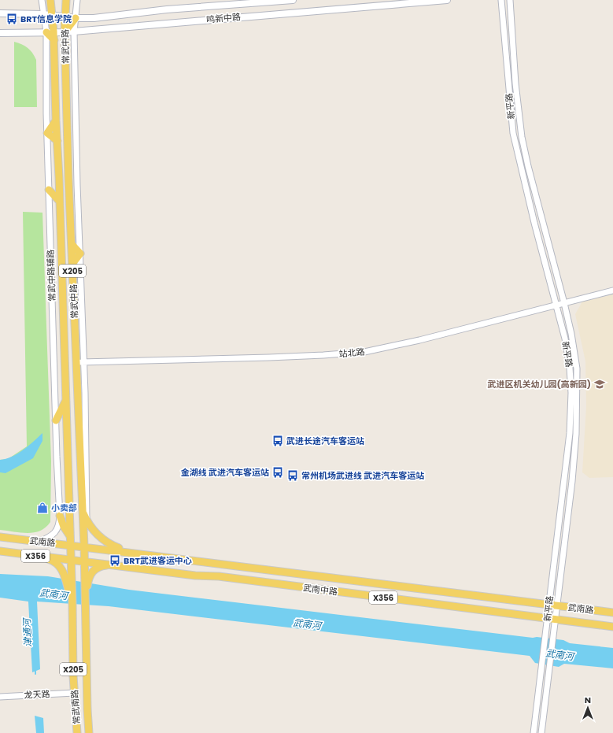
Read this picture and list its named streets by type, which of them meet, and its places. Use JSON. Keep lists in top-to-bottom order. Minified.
{"streets":{"main road":["鸣新中路","常武中路","X205","武南路","X356","武南中路","常武南路"],"street":["新平路","常武中路辅路","站北路","龙天路"]},"crossings":[["鸣新中路","常武中路"],["鸣新中路","常武中路辅路"],["常武中路","X205"],["常武中路","站北路"],["常武中路","武南路"],["常武中路","武南中路"],["新平路","站北路"],["新平路","武南路"],["新平路","武南中路"],["X205","武南路"],["X205","武南中路"],["X205","常武南路"],["常武中路辅路","武南路"],["武南路","武南中路"],["龙天路","常武南路"]],"water":["武南河","津通河"],"places":{"bus stop":["BRT信息学院","武进长途汽车客运站","金湖线 武进汽车客运站","常州机场武进线 武进汽车客运站","BRT武进客运中心"],"school or university":["武进区机关幼儿园(高新园)"],"shop":["小卖部"]},"north":"top"}
